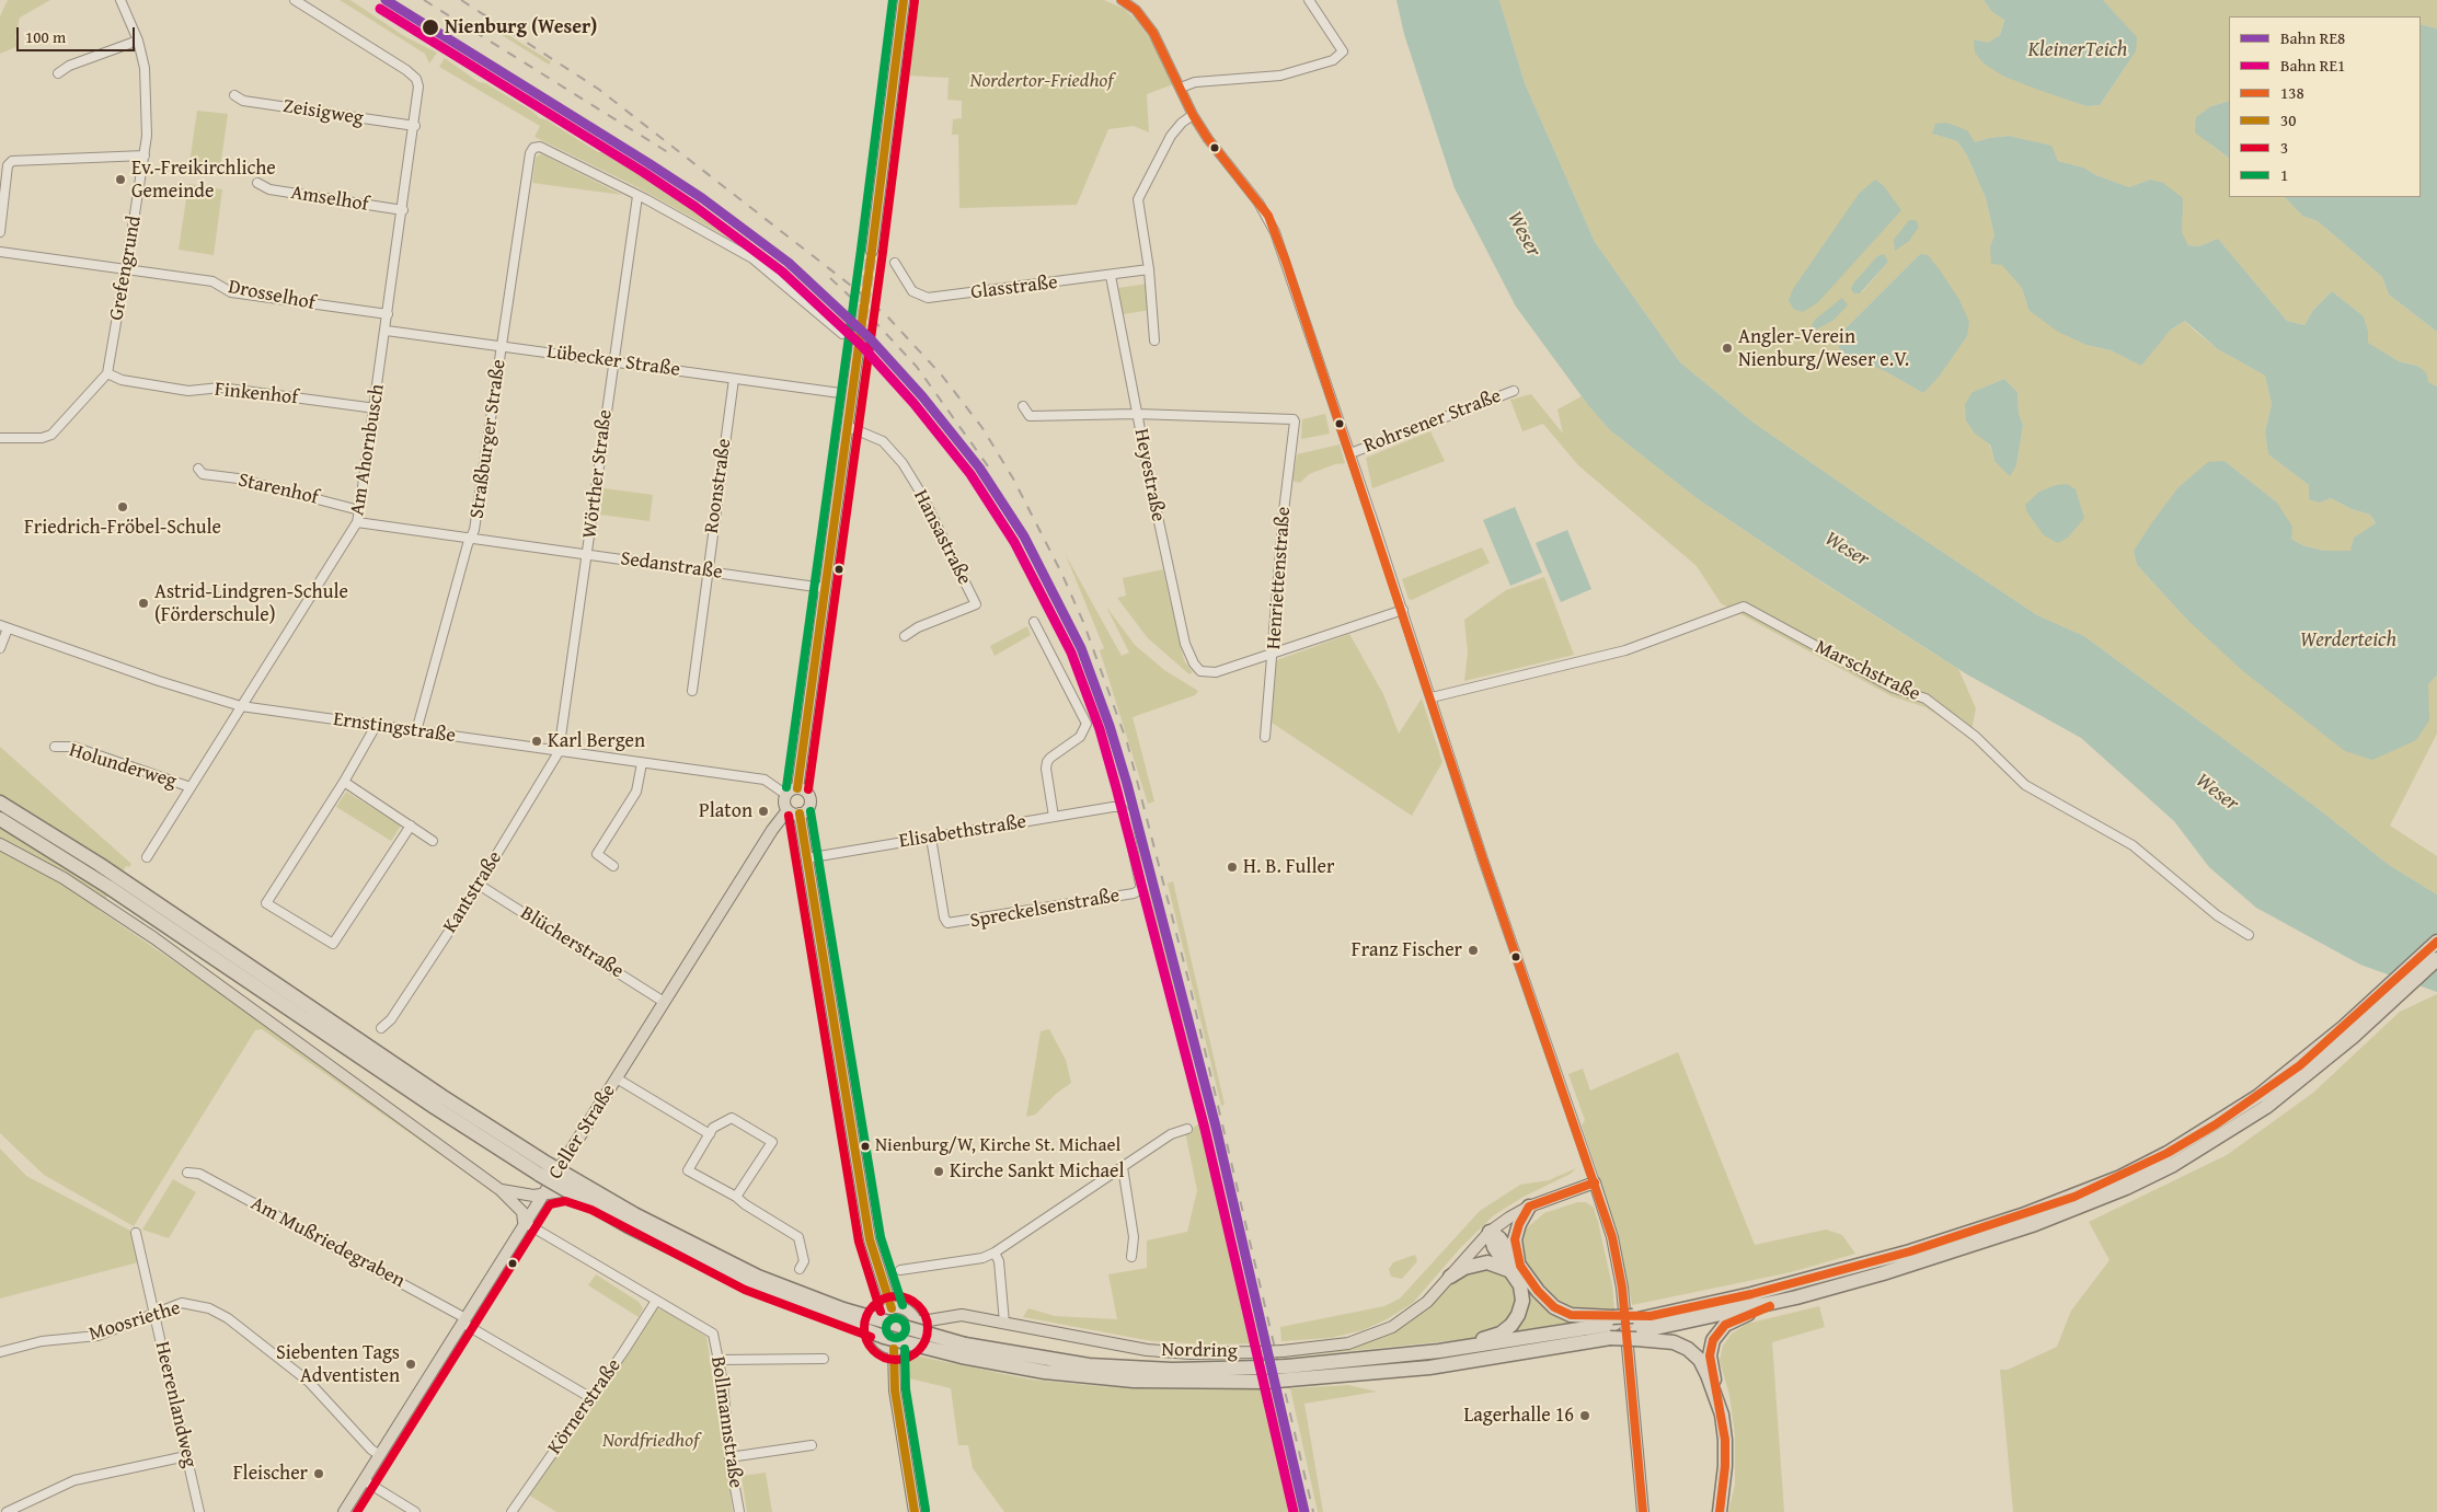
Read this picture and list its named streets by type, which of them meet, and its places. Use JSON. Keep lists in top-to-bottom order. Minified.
{"streets":{"main road":["Celler Straße","Nordring"],"street":["Zeisigweg","Amselhof","Grefengrund","Glasstraße","Drosselhof","Lübecker Straße","Finkenhof","Rohrsener Straße","Straßburger Straße","Am Ahornbusch","Wörther Straße","Heyestraße","Roonstraße","Starenhof","Hansastraße","Sedanstraße","Henriettenstraße","Marschstraße","Ernstingstraße","Holunderweg","Elisabethstraße","Kantstraße","Spreckelsenstraße","Blücherstraße","Am Mußriedegraben","Moosriethe","Heerenlandweg","Körnerstraße","Bollmannstraße"]},"crossings":[["Zeisigweg","Am Ahornbusch"],["Amselhof","Am Ahornbusch"],["Grefengrund","Drosselhof"],["Grefengrund","Finkenhof"],["Glasstraße","Heyestraße"],["Drosselhof","Am Ahornbusch"],["Lübecker Straße","Straßburger Straße"],["Lübecker Straße","Am Ahornbusch"],["Lübecker Straße","Wörther Straße"],["Lübecker Straße","Roonstraße"],["Finkenhof","Am Ahornbusch"],["Straßburger Straße","Wörther Straße"],["Straßburger Straße","Sedanstraße"],["Straßburger Straße","Ernstingstraße"],["Am Ahornbusch","Starenhof"],["Am Ahornbusch","Sedanstraße"],["Am Ahornbusch","Ernstingstraße"],["Am Ahornbusch","Holunderweg"],["Wörther Straße","Sedanstraße"],["Wörther Straße","Ernstingstraße"],["Wörther Straße","Kantstraße"],["Heyestraße","Henriettenstraße"],["Roonstraße","Sedanstraße"],["Ernstingstraße","Kantstraße"],["Ernstingstraße","Celler Straße"],["Elisabethstraße","Spreckelsenstraße"],["Kantstraße","Blücherstraße"],["Blücherstraße","Celler Straße"],["Celler Straße","Am Mußriedegraben"],["Celler Straße","Moosriethe"],["Am Mußriedegraben","Körnerstraße"],["Moosriethe","Heerenlandweg"],["Körnerstraße","Bollmannstraße"]],"water":["KleinerTeich","Weser","Werderteich"],"parks":["Nordertor-Friedhof","Nordfriedhof"],"places":["Nienburg (Weser)","Ev.-Freikirchliche Gemeinde","Angler-Verein Nienburg/Weser e.V.","Friedrich-Fröbel-Schule","Astrid-Lindgren-Schule (Förderschule)","Karl Bergen","Platon","H. B. Fuller","Franz Fischer","Nienburg/W, Kirche St. Michael","Kirche Sankt Michael","Siebenten Tags Adventisten","Lagerhalle 16","Fleischer"],"lines":["rail line RE8","transit line 138","transit line 30","transit line 1","transit line 3","rail line RE1"],"legend":["Bahn RE8","Bahn RE1","138","30","3","1"],"scale_bar":"100 m"}
